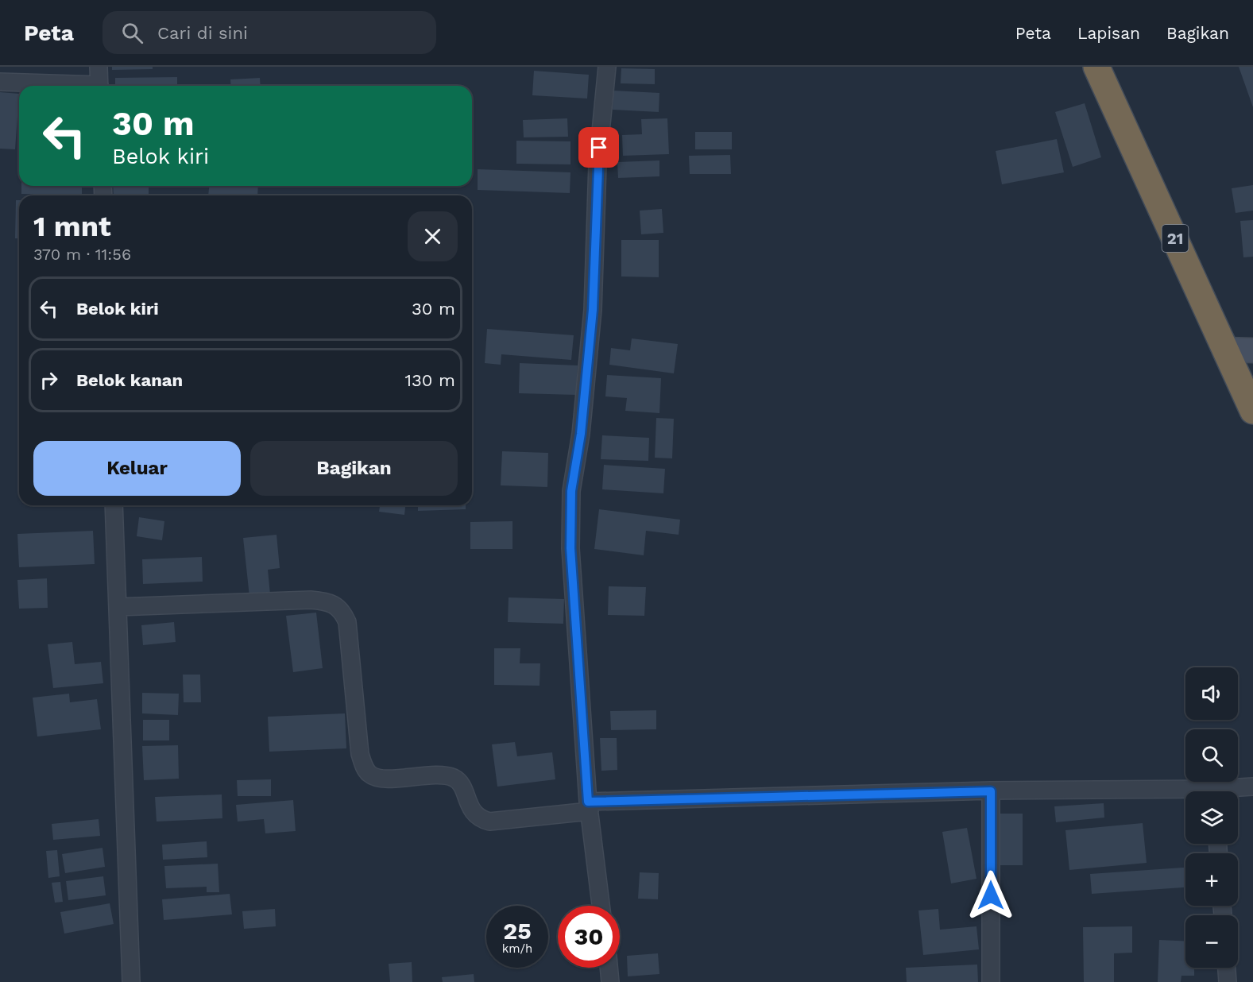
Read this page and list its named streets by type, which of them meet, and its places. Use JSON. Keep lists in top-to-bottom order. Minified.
{"streets":{"highway":["21"]},"page":{"header":"Peta","search":"Cari di sini","nav":["Peta","Lapisan","Bagikan"],"turn":["30 m","Belok kiri"],"heading":["1 mnt","370 m · 11:56"],"list":[{"name":"Belok kiri","value":"30 m"},{"name":"Belok kanan","value":"130 m"}],"buttons":["Keluar","Bagikan"],"map_buttons":["+","−"],"speed":"25 km/h","limit":"30"}}
